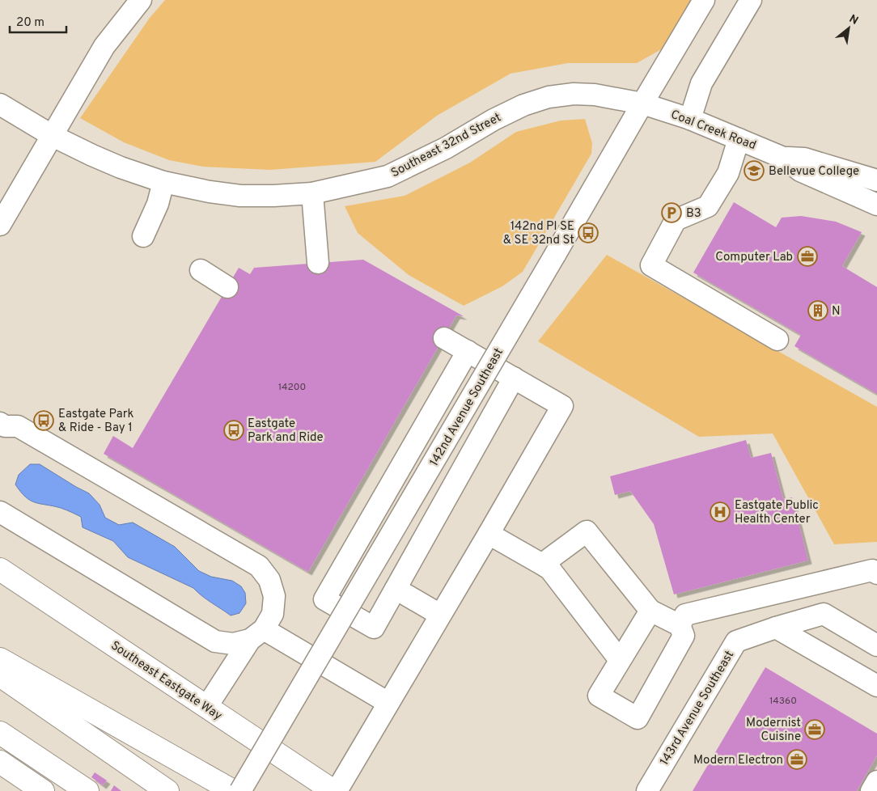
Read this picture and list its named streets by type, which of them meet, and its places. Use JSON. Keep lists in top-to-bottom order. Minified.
{"streets":{"main road":["Southeast Eastgate Way"],"street":["Coal Creek Road","Southeast 32nd Street","142nd Avenue Southeast","143rd Avenue Southeast"]},"crossings":[["Coal Creek Road","Southeast 32nd Street"],["Coal Creek Road","142nd Avenue Southeast"],["Southeast 32nd Street","142nd Avenue Southeast"]],"places":{"school or university":["Bellevue College"],"parking":["B3"],"bus stop":["142nd Pl SE & SE 32nd St","Eastgate Park & Ride - Bay 1","Eastgate Park and Ride"],"office":["Computer Lab","Modernist Cuisine","Modern Electron"],"building":["N"],"hospital":["Eastgate Public Health Center"]},"house_numbers":["14200","14360"],"scale_bar":"20 m","north":"top right"}
